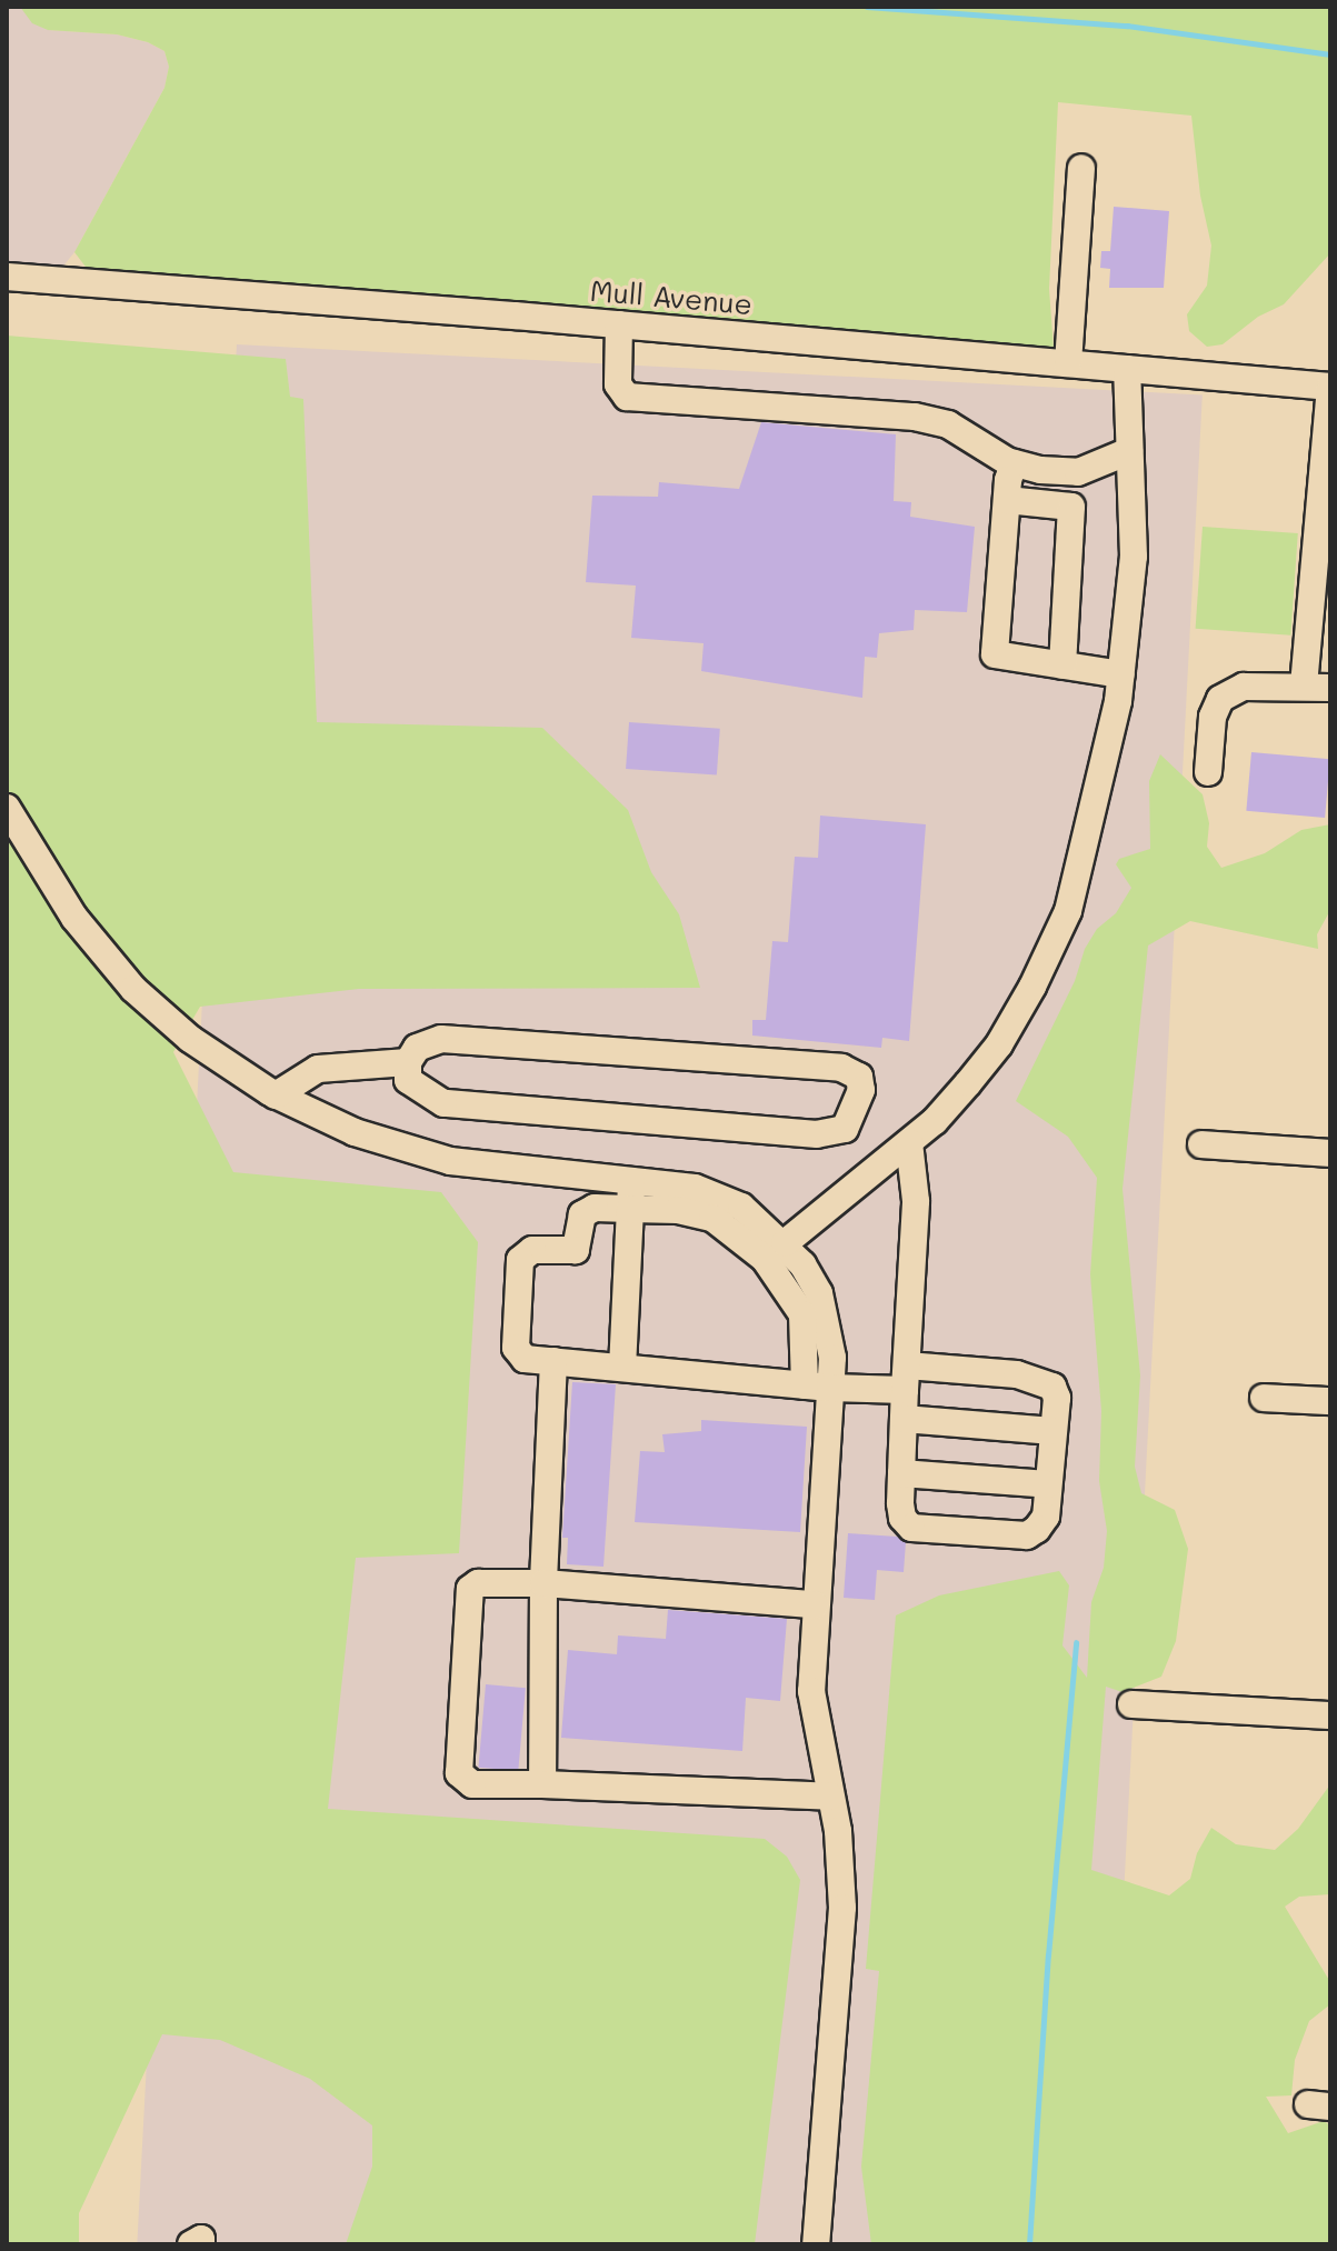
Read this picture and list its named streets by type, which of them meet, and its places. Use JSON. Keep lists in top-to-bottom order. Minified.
{"streets":{"street":["Mull Avenue"]}}
